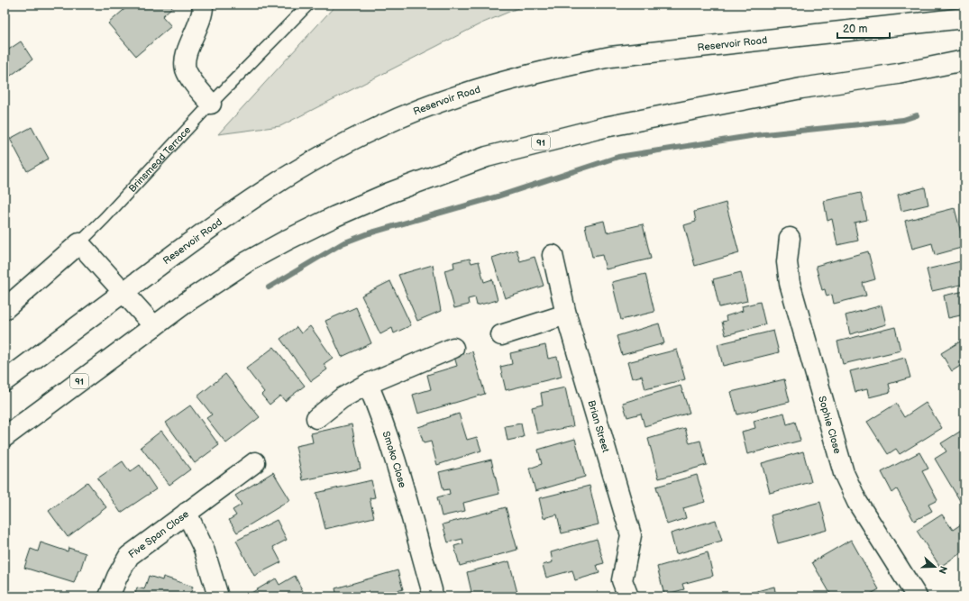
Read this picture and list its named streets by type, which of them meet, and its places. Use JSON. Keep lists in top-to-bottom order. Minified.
{"streets":{"main road":["Reservoir Road","91","Brinsmead Terrace","Sophie Close","Brian Street","Smoko Close","Five Span Close"]},"scale_bar":"20 m","north":"right"}
